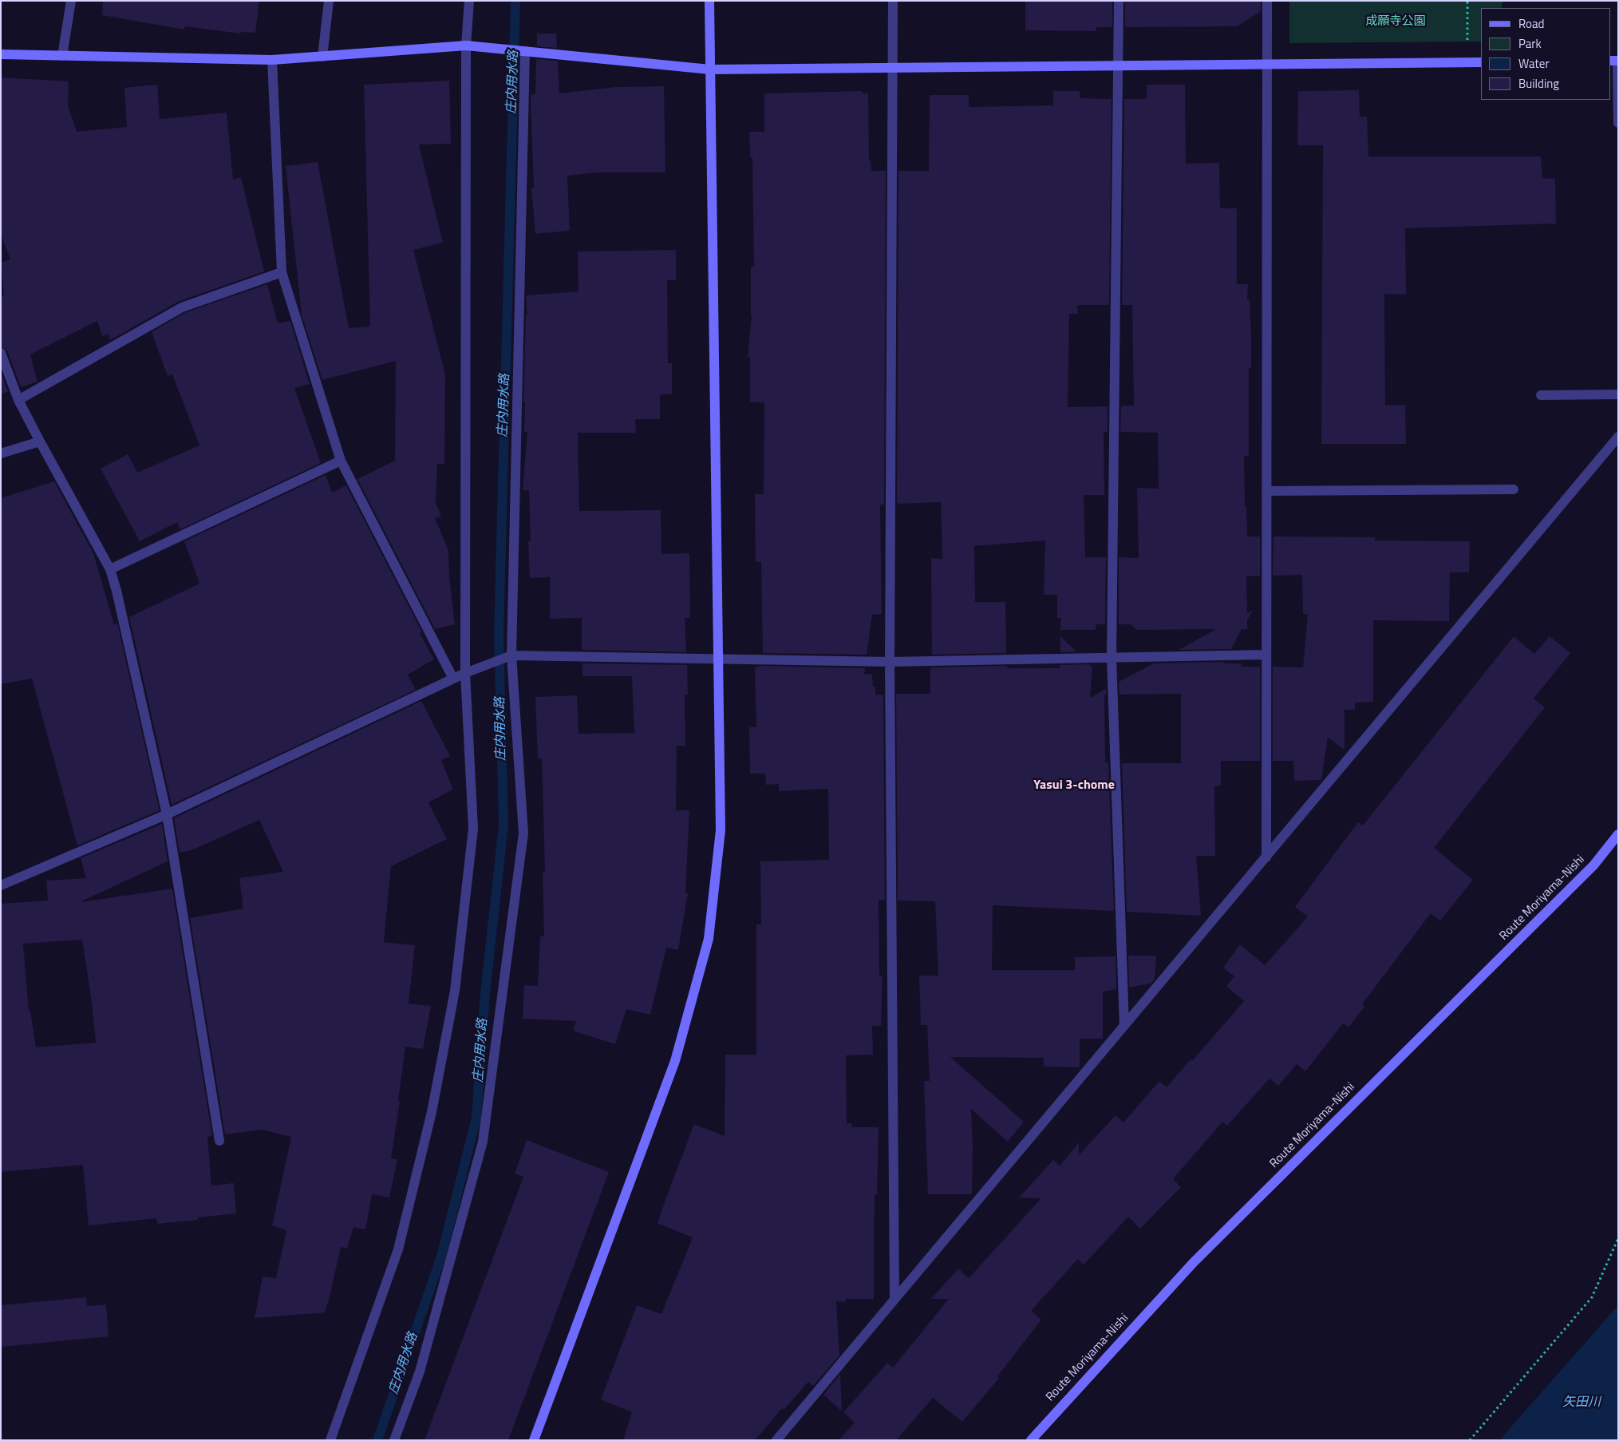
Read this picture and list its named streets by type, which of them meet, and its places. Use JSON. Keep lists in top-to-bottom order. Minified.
{"streets":{"street":["Route Moriyama-Nishi"]},"districts":["Yasui 3-chome"],"water":["庄内用水路","矢田川"],"parks":["成願寺公園"],"legend":["Road","Park","Water","Building"]}
